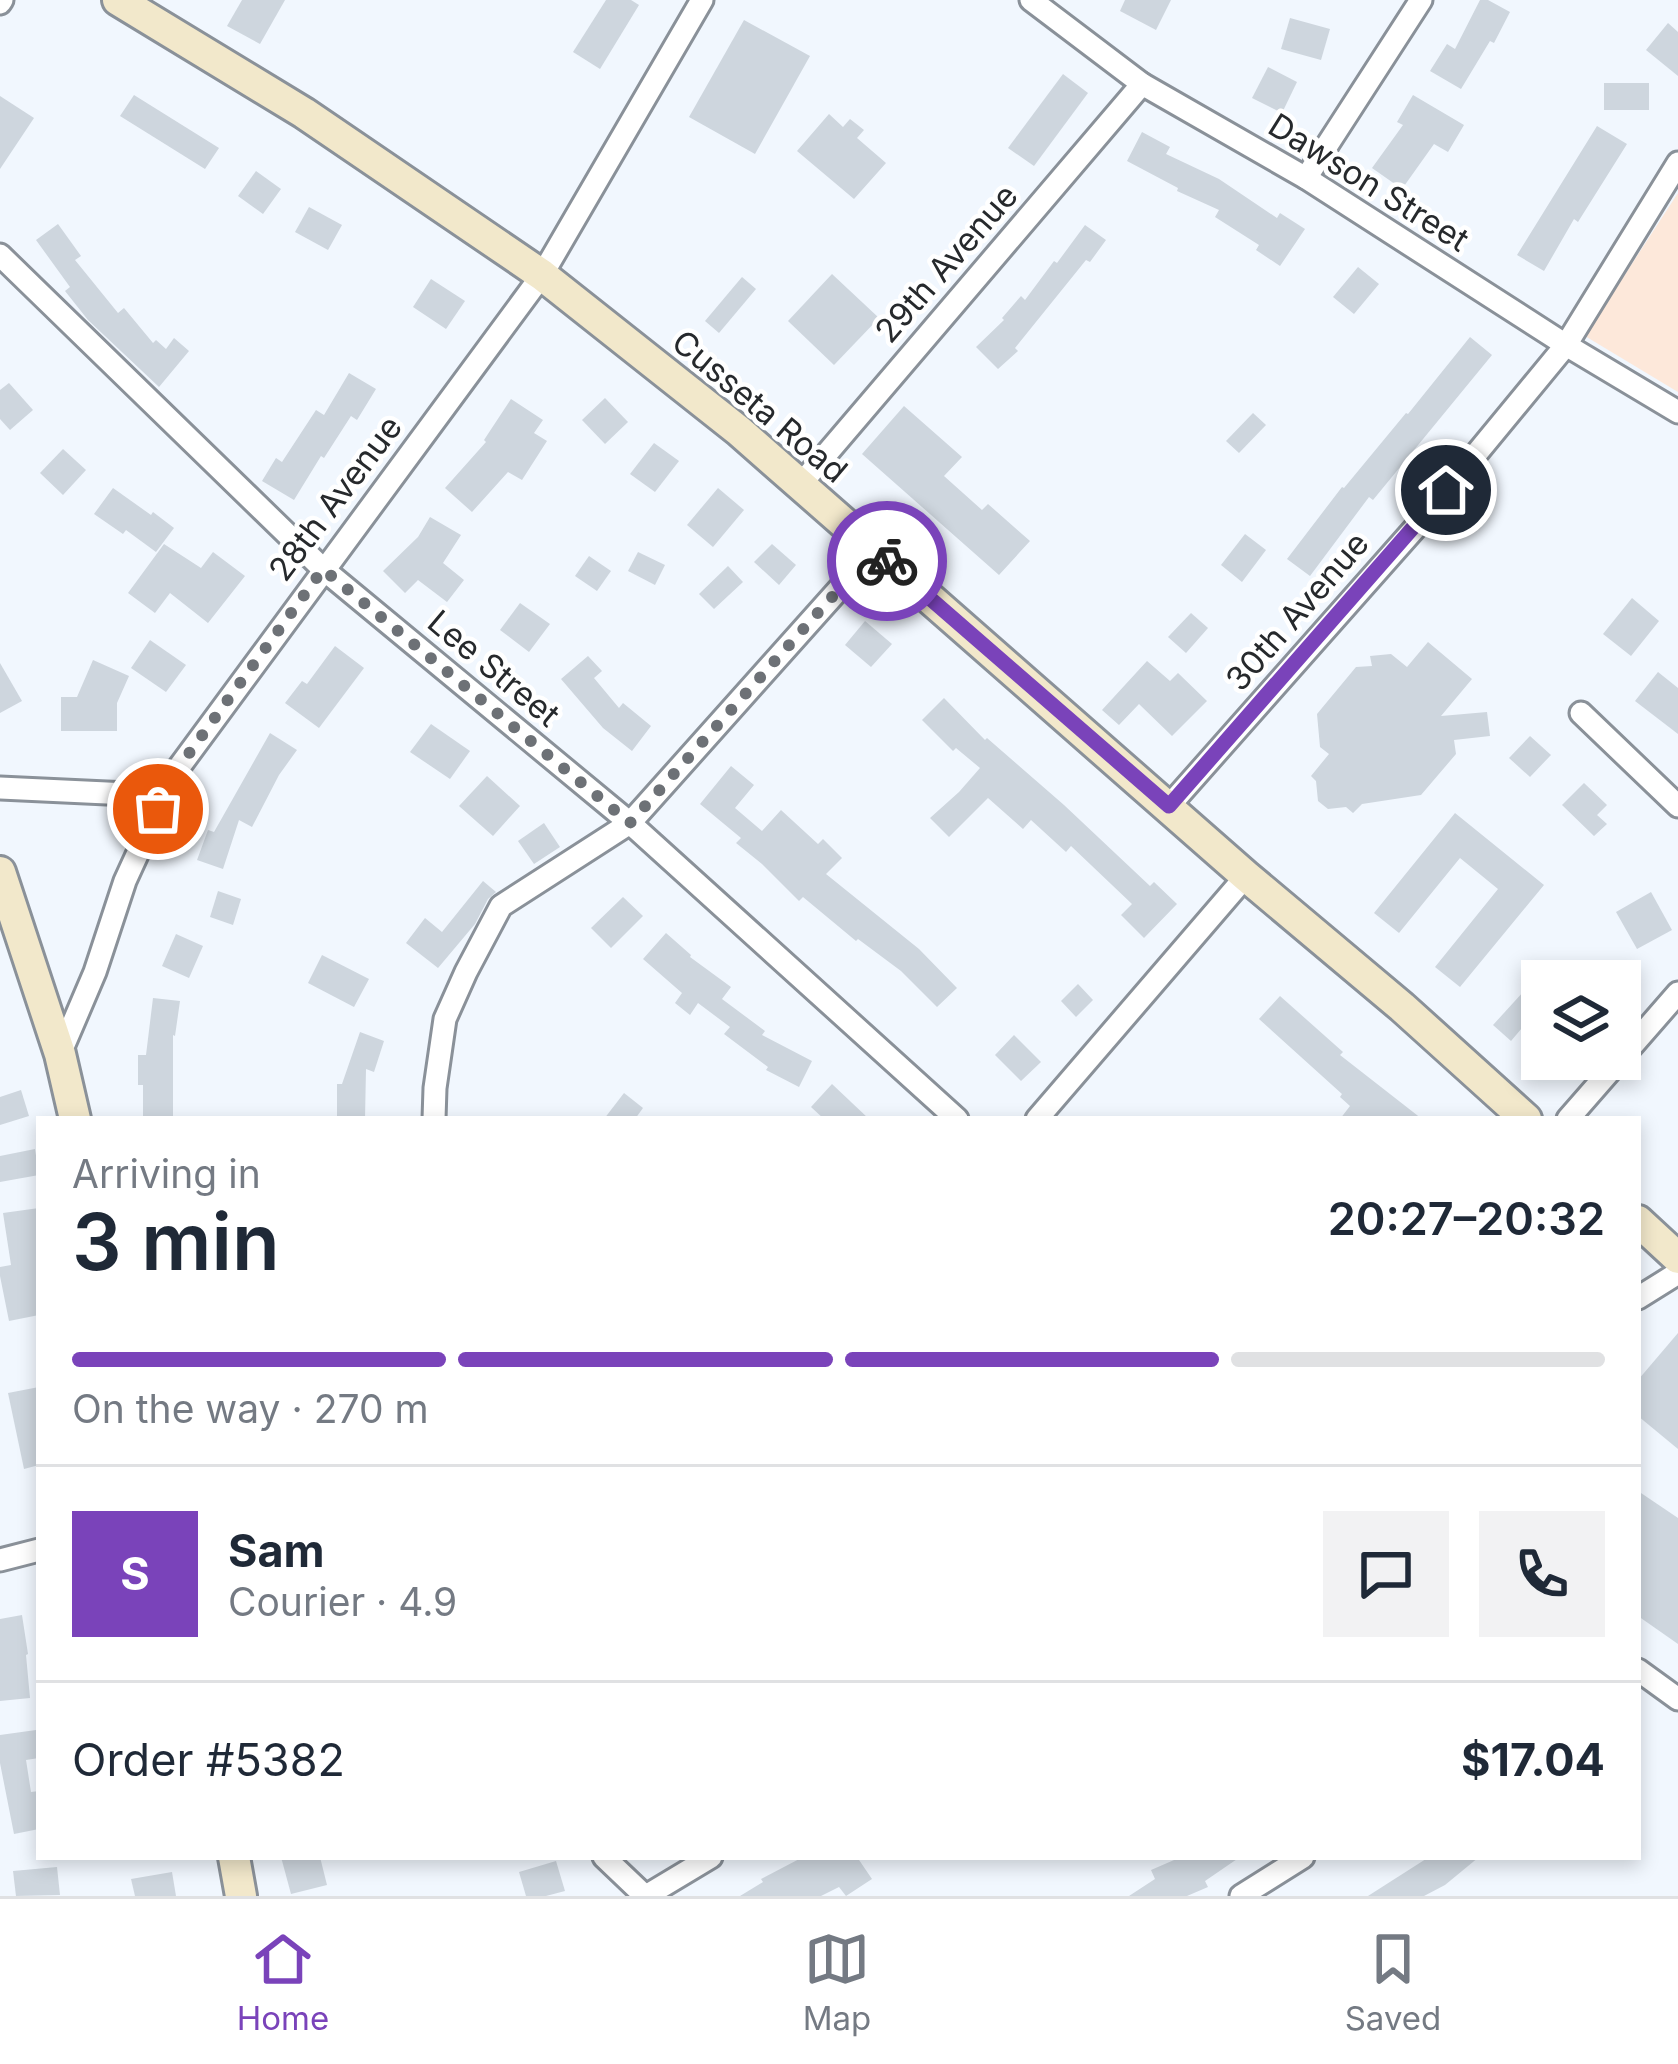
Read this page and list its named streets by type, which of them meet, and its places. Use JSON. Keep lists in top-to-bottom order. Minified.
{"streets":{"street":["Dawson Street","29th Avenue","Cusseta Road","28th Avenue","30th Avenue","Lee Street"]},"crossings":[["Dawson Street","29th Avenue"],["Dawson Street","30th Avenue"],["29th Avenue","Cusseta Road"],["Cusseta Road","28th Avenue"],["Cusseta Road","30th Avenue"],["28th Avenue","Lee Street"]],"page":{"heading":["3 min","Arriving in","20:27–20:32"],"panel":["Sam","Courier · 4.9","Order #5382","$17.04"],"bar":"On the way · 270 m","round":"S","tabs":["Home","Map","Saved"]}}
